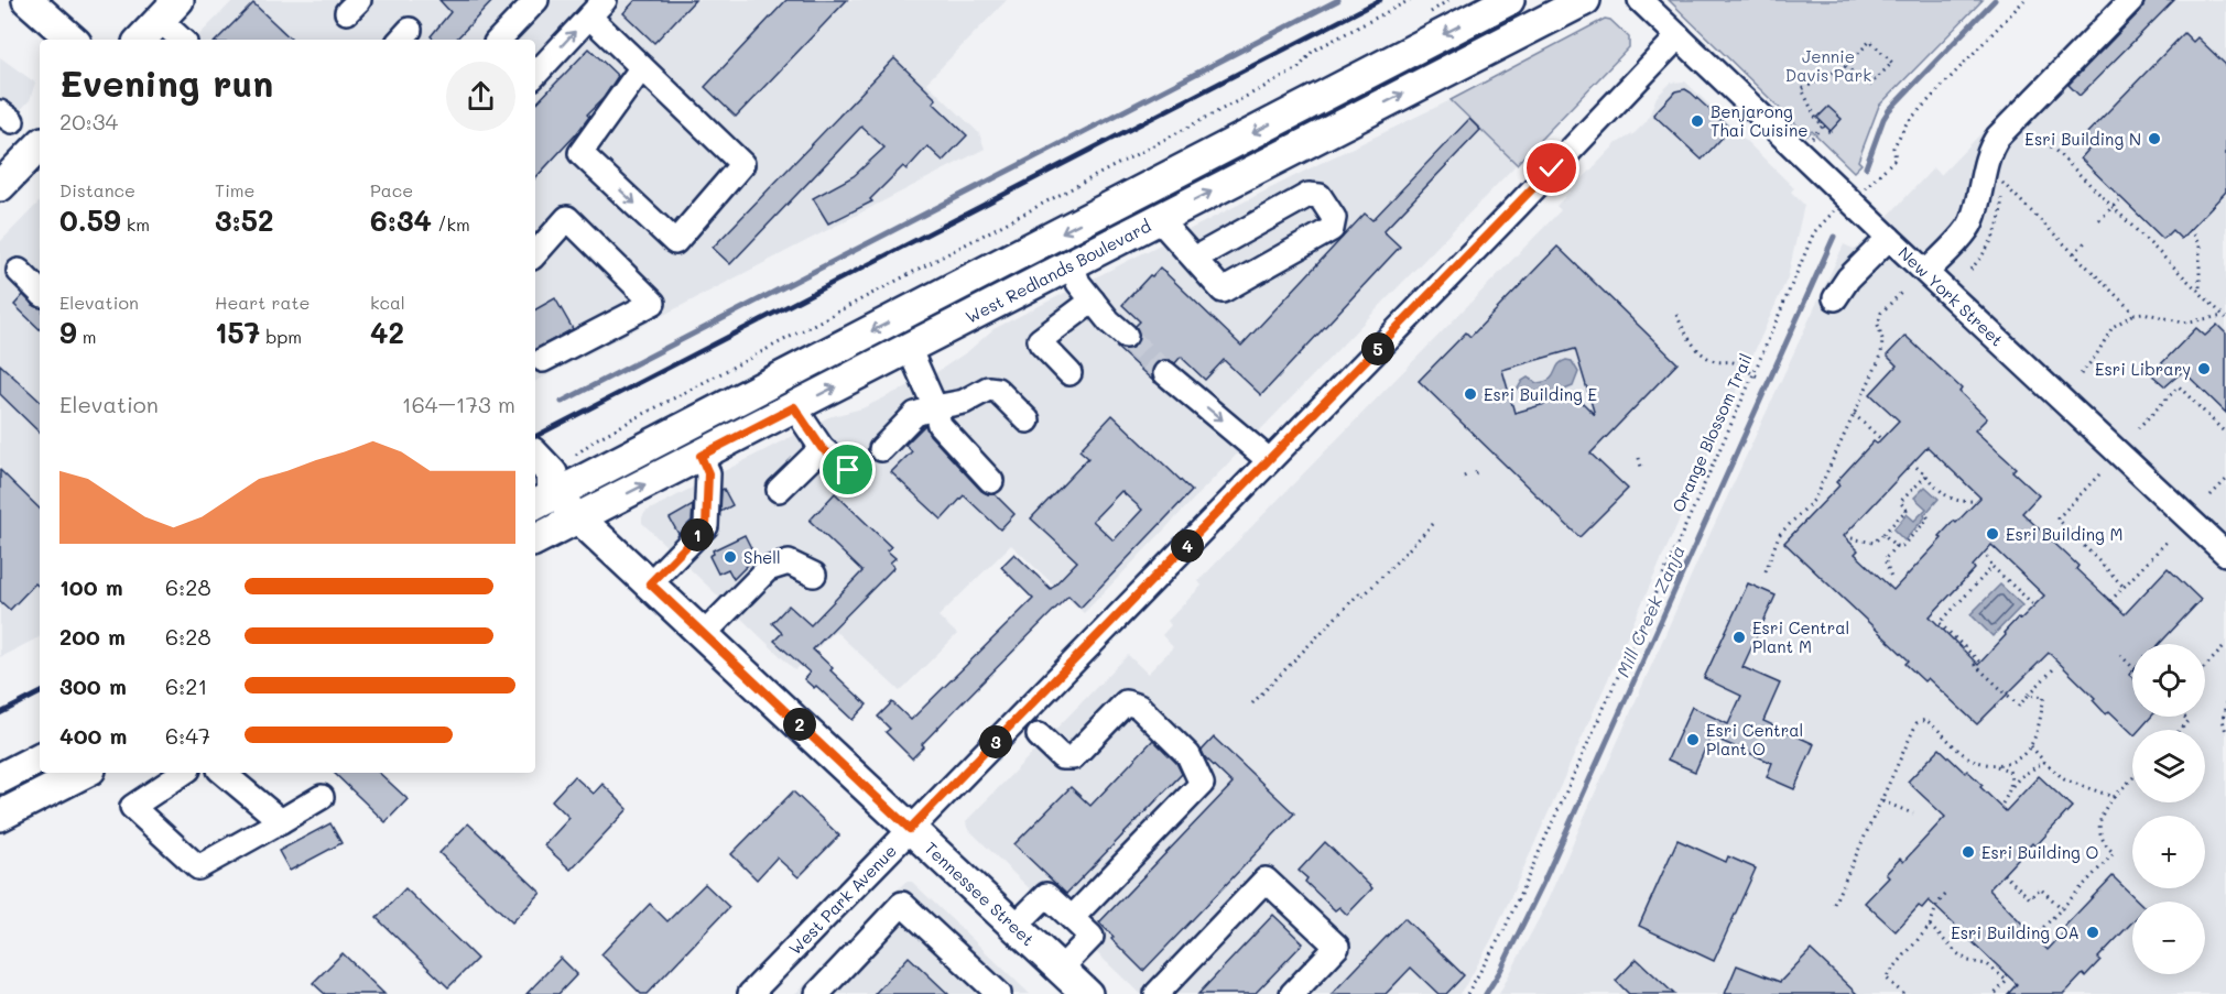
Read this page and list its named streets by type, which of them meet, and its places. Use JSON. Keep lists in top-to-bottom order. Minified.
{"streets":{"main road":["West Redlands Boulevard","Tennessee Street"],"street":["New York Street","West Park Avenue"],"path":["Orange Blossom Trail"]},"crossings":[["West Redlands Boulevard","Tennessee Street"],["New York Street","West Park Avenue"],["Tennessee Street","West Park Avenue"]],"water":["Mill Creek Zanja"],"parks":["Jennie Davis Park"],"places":["Benjarong Thai Cuisine","Esri Building N","Esri Library","Esri Building E","Esri Building M","Shell","Esri Central Plant M","Esri Central Plant O","Esri Building O","Esri Building OA"],"page":{"heading":["Evening run","20:34"],"stats":[["Distance","0.59 km"],["Time","3:52"],["Pace","6:34 /km"],["Elevation","9 m"],["Heart rate","157 bpm"],["kcal","42"]],"pins":["5","1","4","2","3"],"chart":["Elevation","164–173 m"],"list":[{"name":"100 m","note":"6:28"},{"name":"200 m","note":"6:28"},{"name":"300 m","note":"6:21"},{"name":"400 m","note":"6:47"}],"map_buttons":["+","−"]}}
